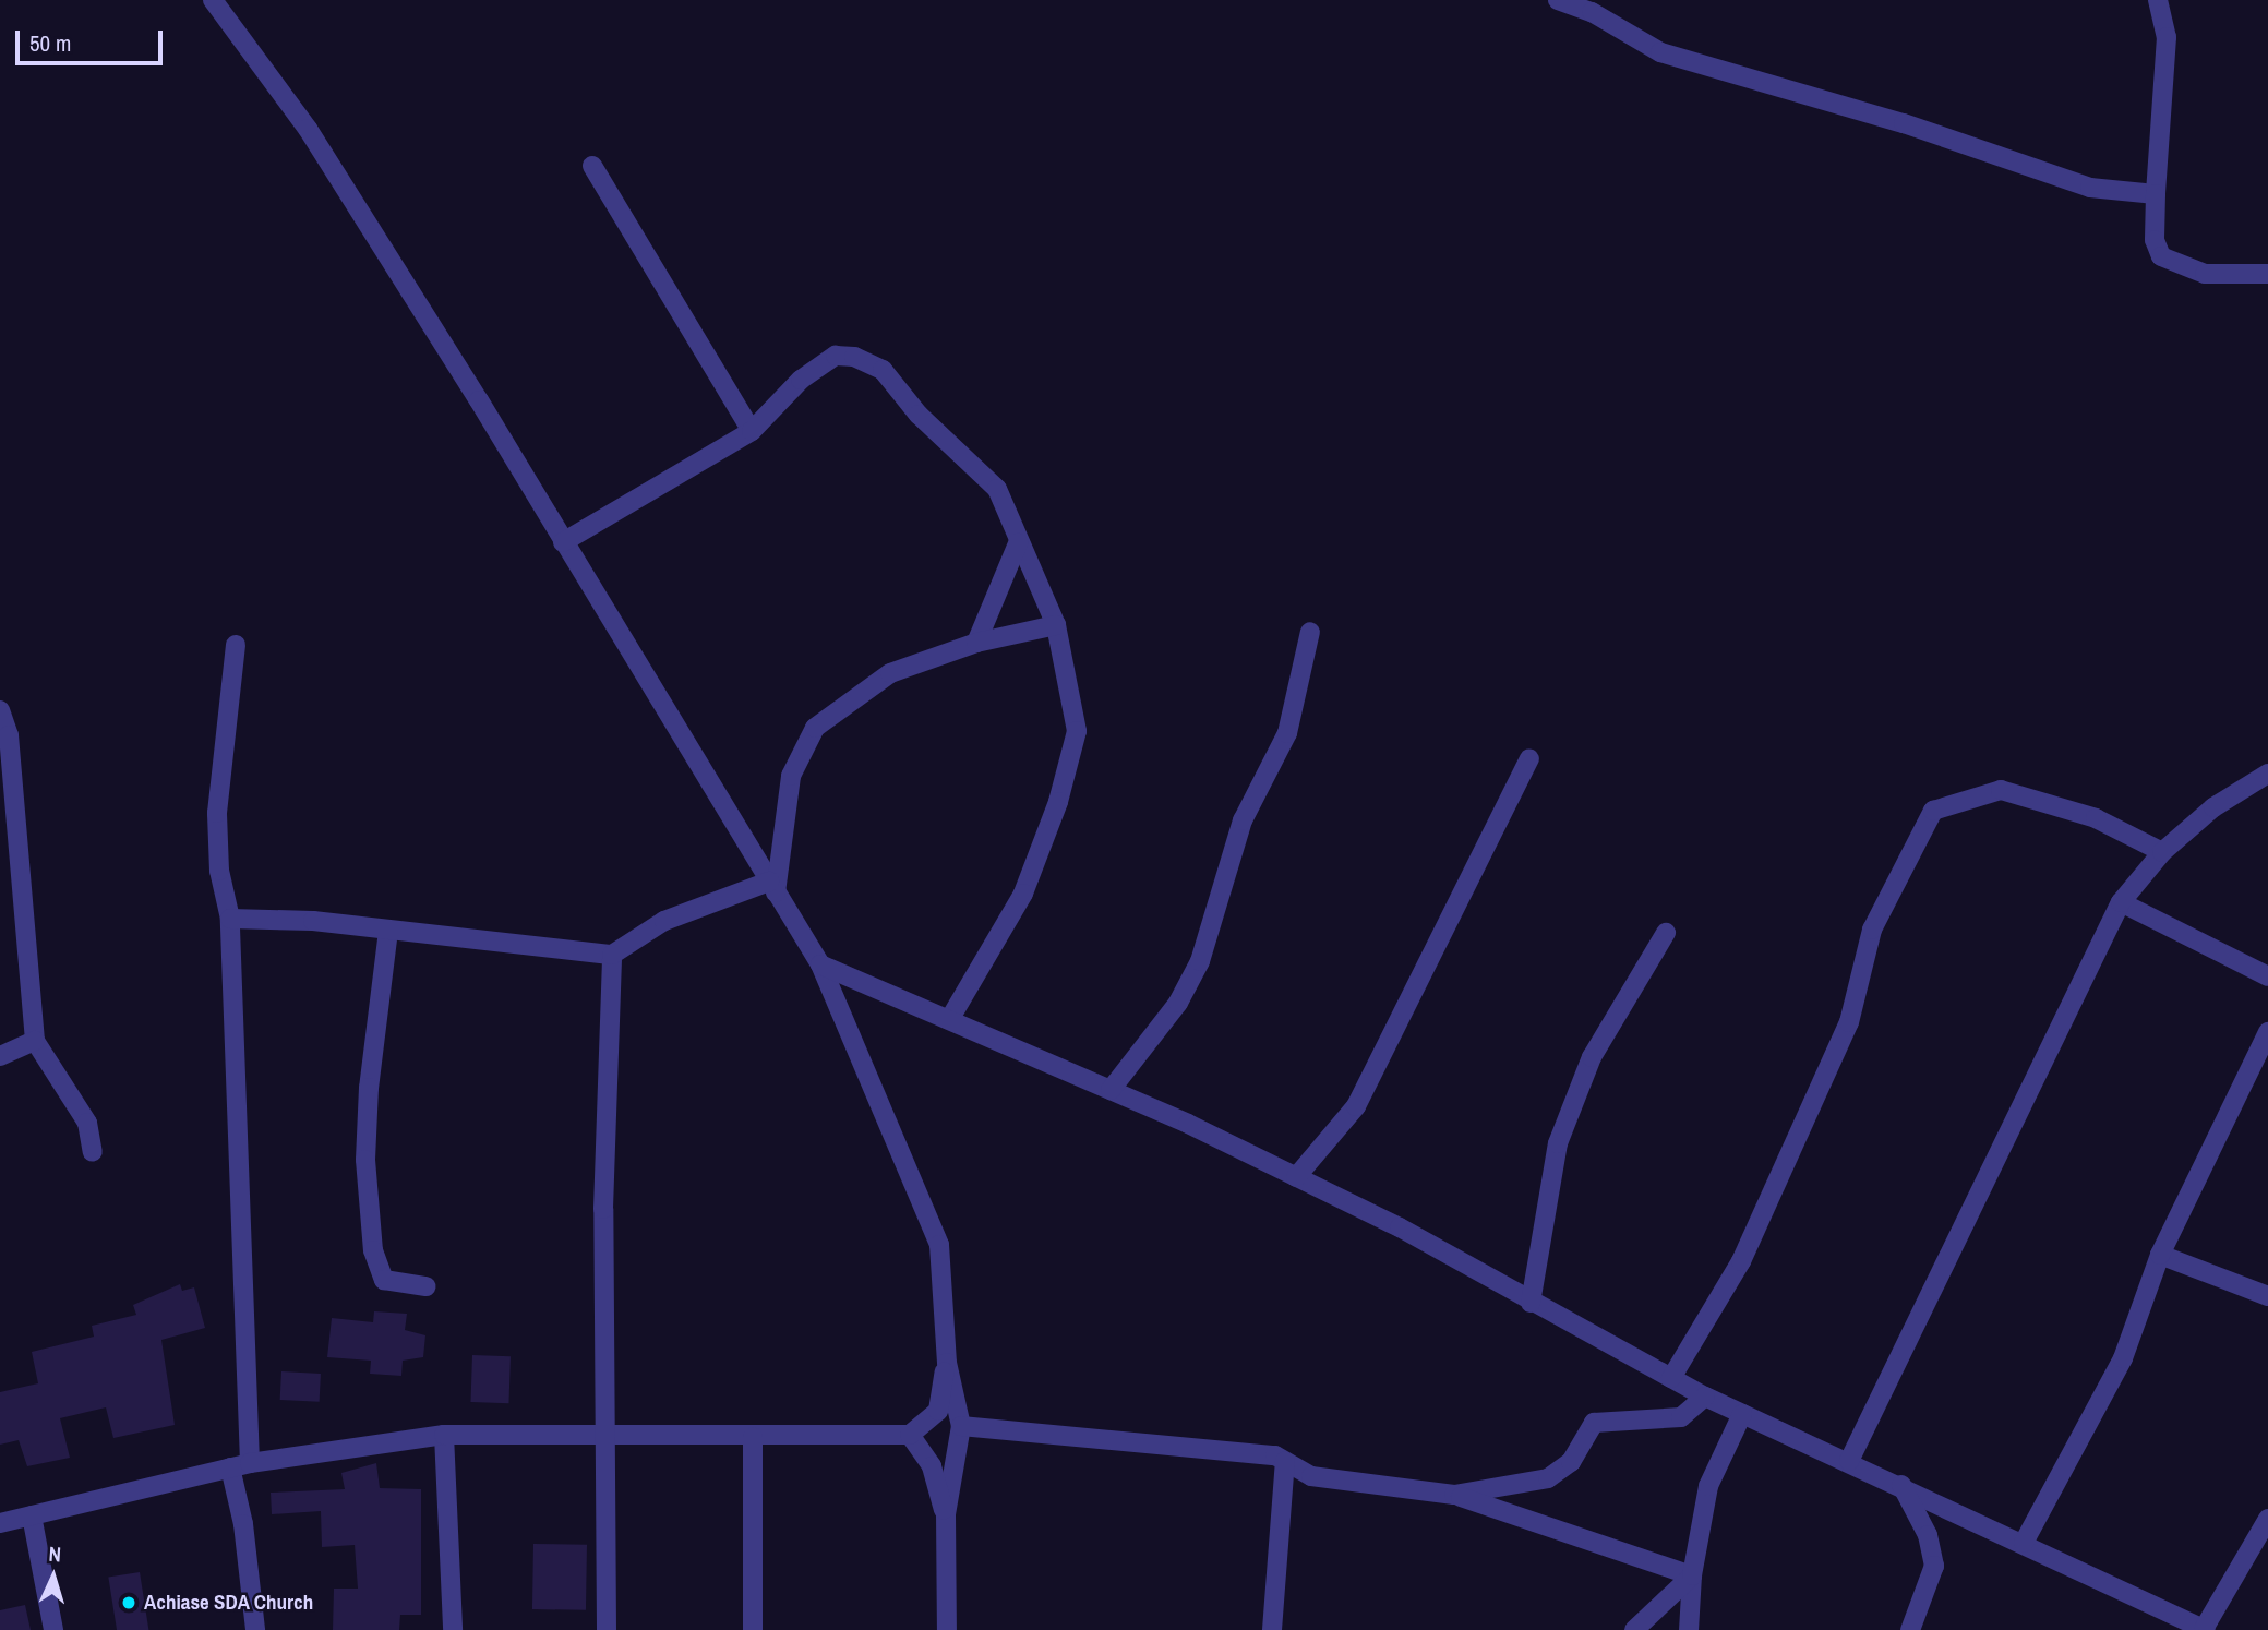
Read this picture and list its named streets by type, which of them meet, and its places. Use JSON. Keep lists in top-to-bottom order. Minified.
{"places":["Achiase SDA Church"],"scale_bar":"50 m","north":"top"}
